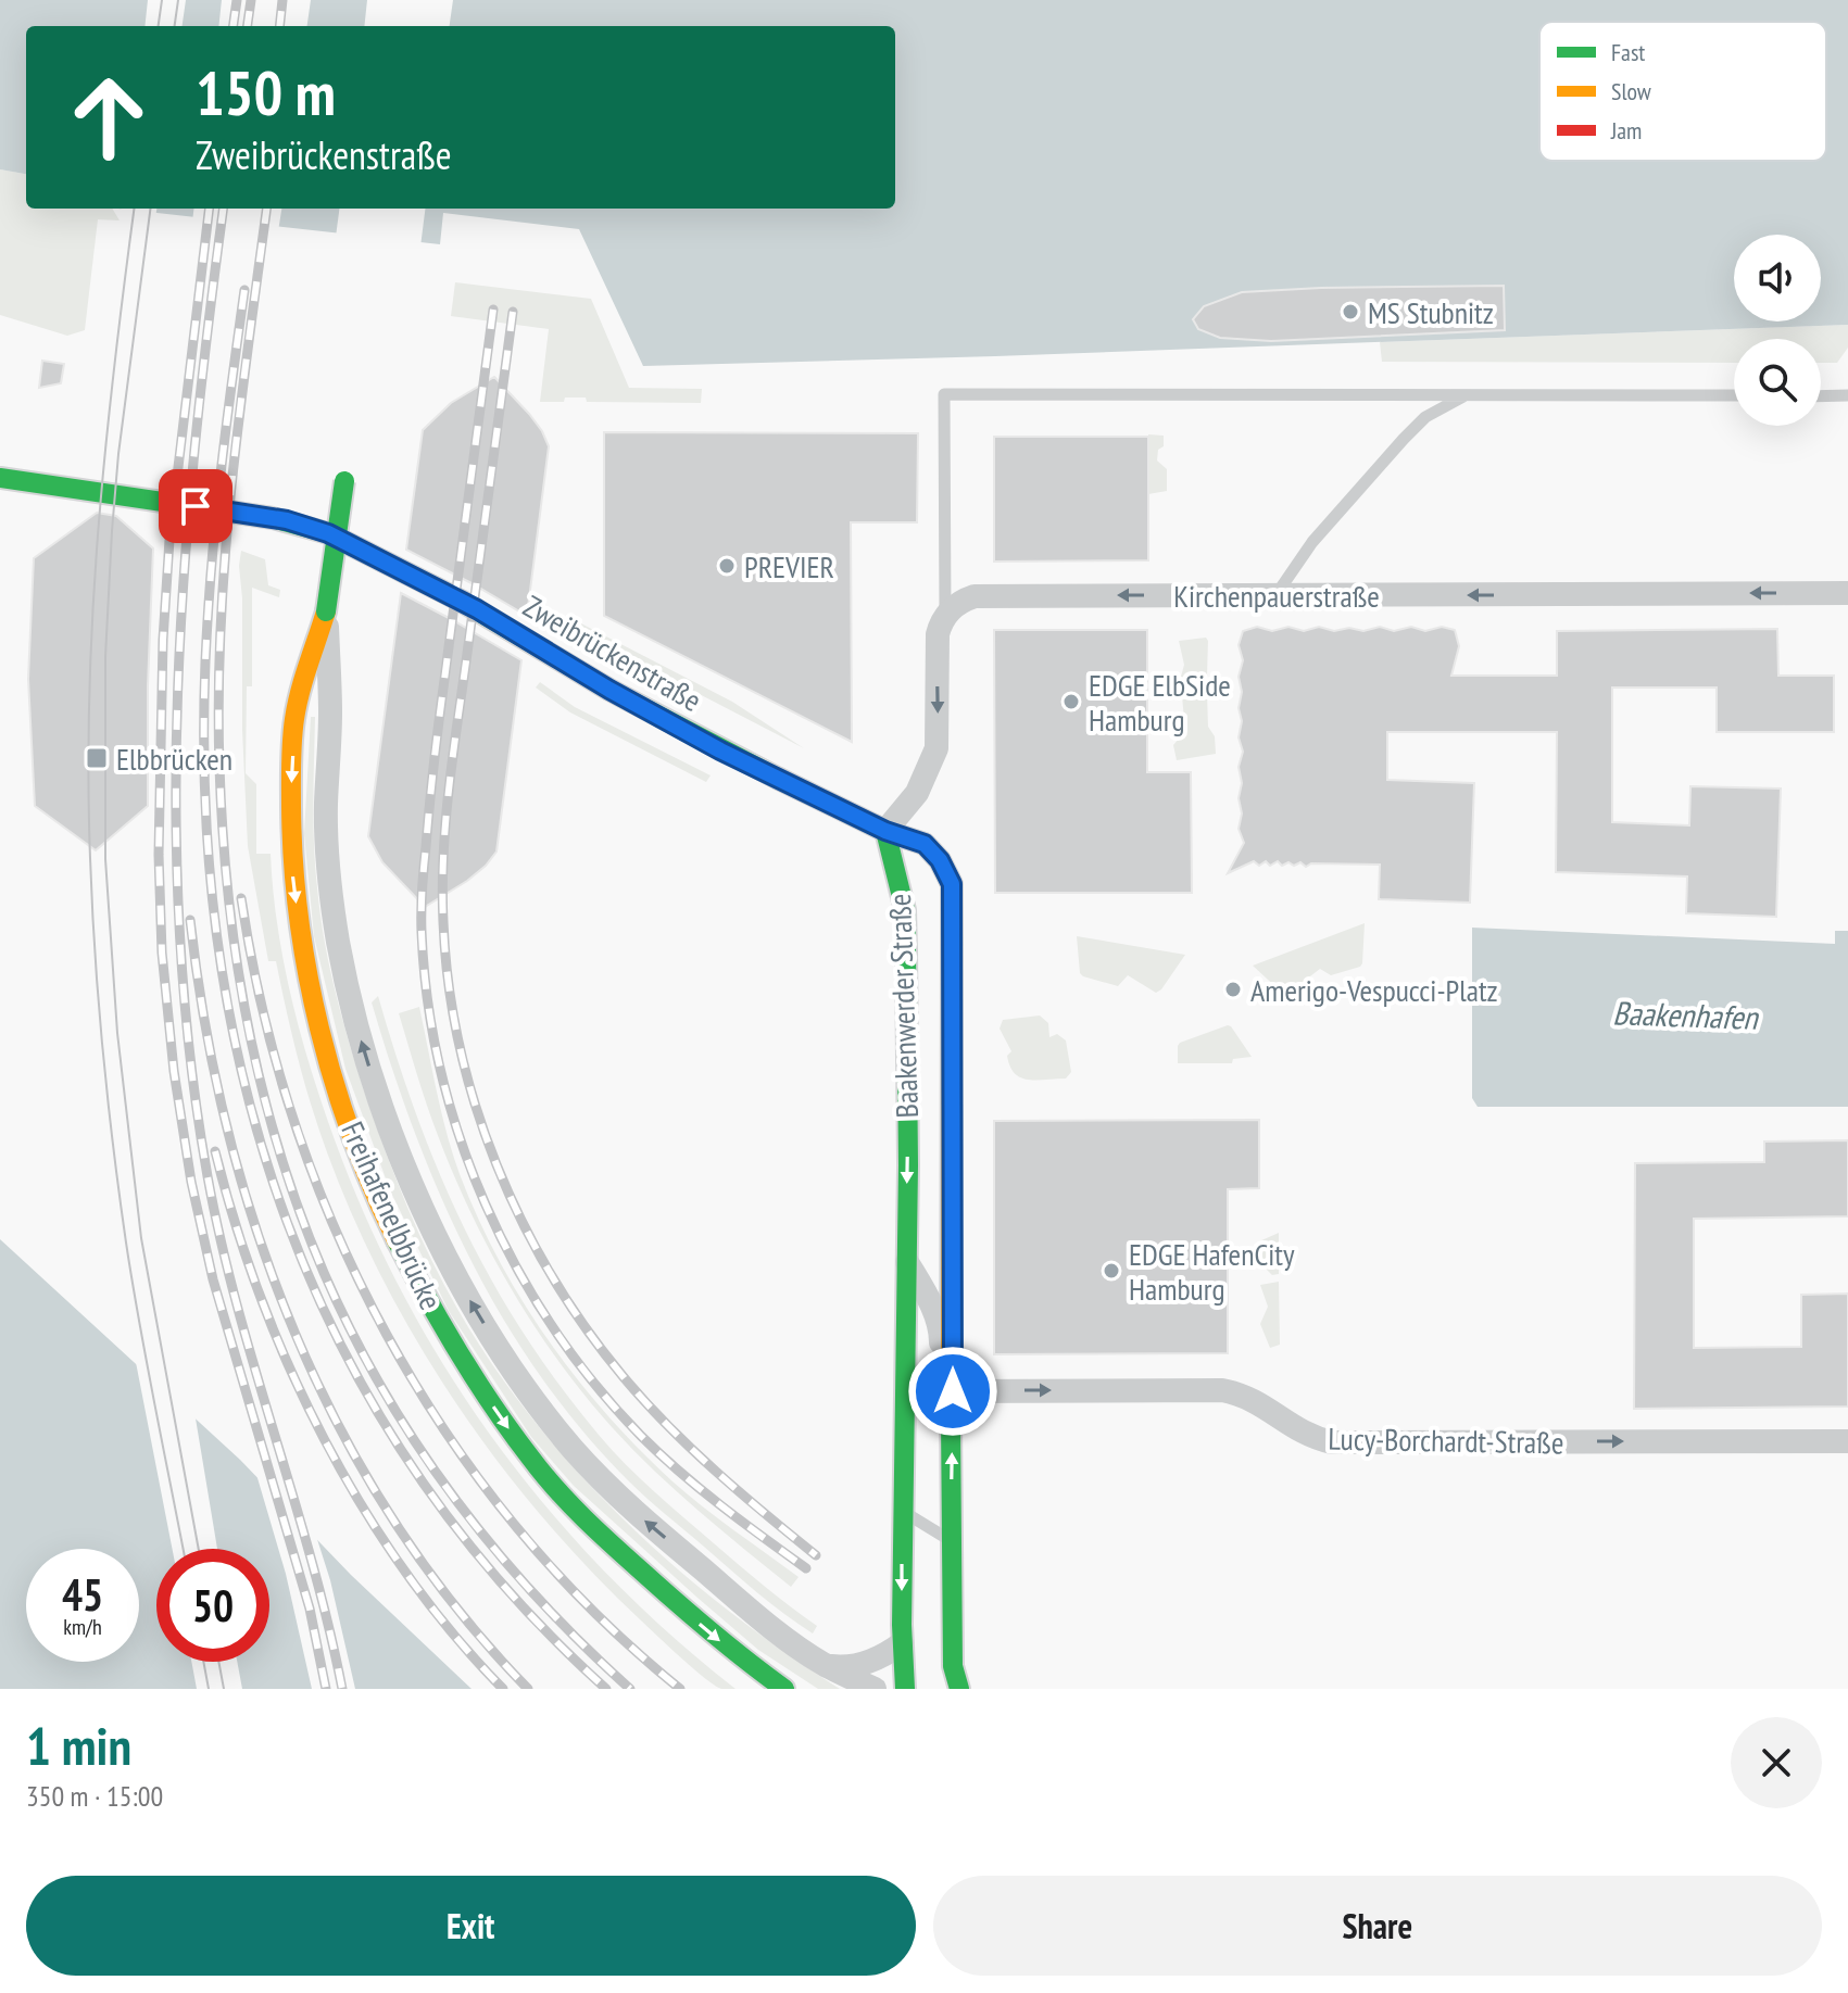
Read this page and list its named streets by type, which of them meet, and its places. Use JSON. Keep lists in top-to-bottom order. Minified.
{"streets":{"main road":["Zweibrückenstraße","Baakenwerder Straße","Freihafenelbbrücke"],"street":["Kirchenpauerstraße","Lucy-Borchardt-Straße"]},"crossings":[["Zweibrückenstraße","Baakenwerder Straße"],["Baakenwerder Straße","Lucy-Borchardt-Straße"]],"one_way":["Kirchenpauerstraße","Lucy-Borchardt-Straße"],"water":["Baakenhafen"],"places":{"other":["MS Stubnitz","PREVIER","EDGE ElbSide Hamburg","Amerigo-Vespucci-Platz","EDGE HafenCity Hamburg"],"transit":["Elbbrücken"]},"legend":["Fast","Slow","Jam"],"page":{"turn":["150 m","Zweibrückenstraße"],"speed":"45 km/h","limit":"50","heading":["1 min","350 m · 15:00"],"buttons":["Exit","Share"]}}
